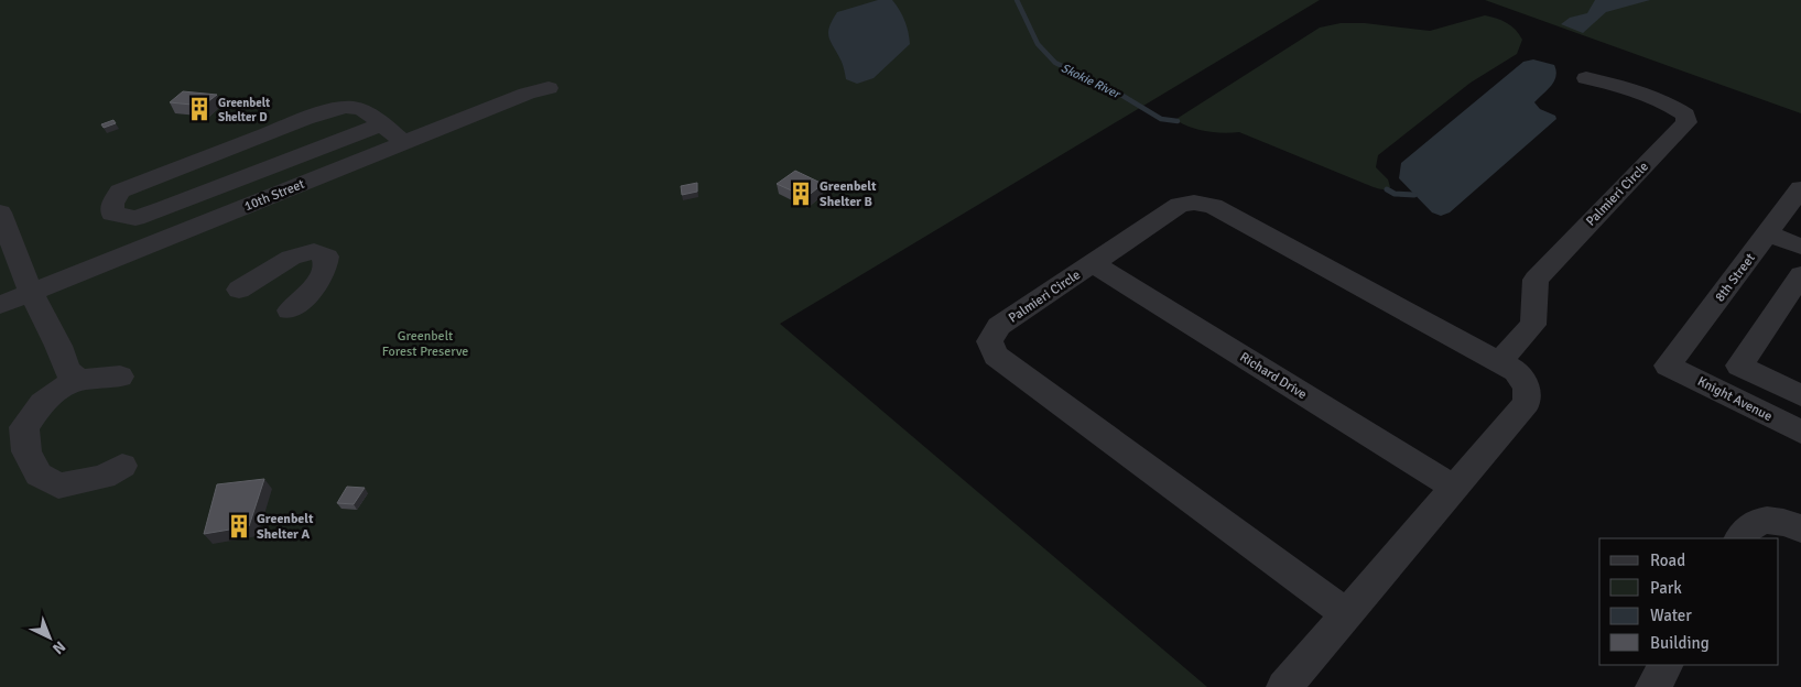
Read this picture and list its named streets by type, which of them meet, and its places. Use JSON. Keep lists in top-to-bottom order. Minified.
{"streets":{"street":["Palmieri Circle","10th Street","8th Street","Richard Drive","Knight Avenue"]},"crossings":[["Palmieri Circle","Richard Drive"],["8th Street","Knight Avenue"]],"water":["Skokie River"],"parks":["Greenbelt Forest Preserve"],"places":{"building":["Greenbelt Shelter D","Greenbelt Shelter B","Greenbelt Shelter A"]},"legend":["Road","Park","Water","Building"],"north":"bottom right"}
